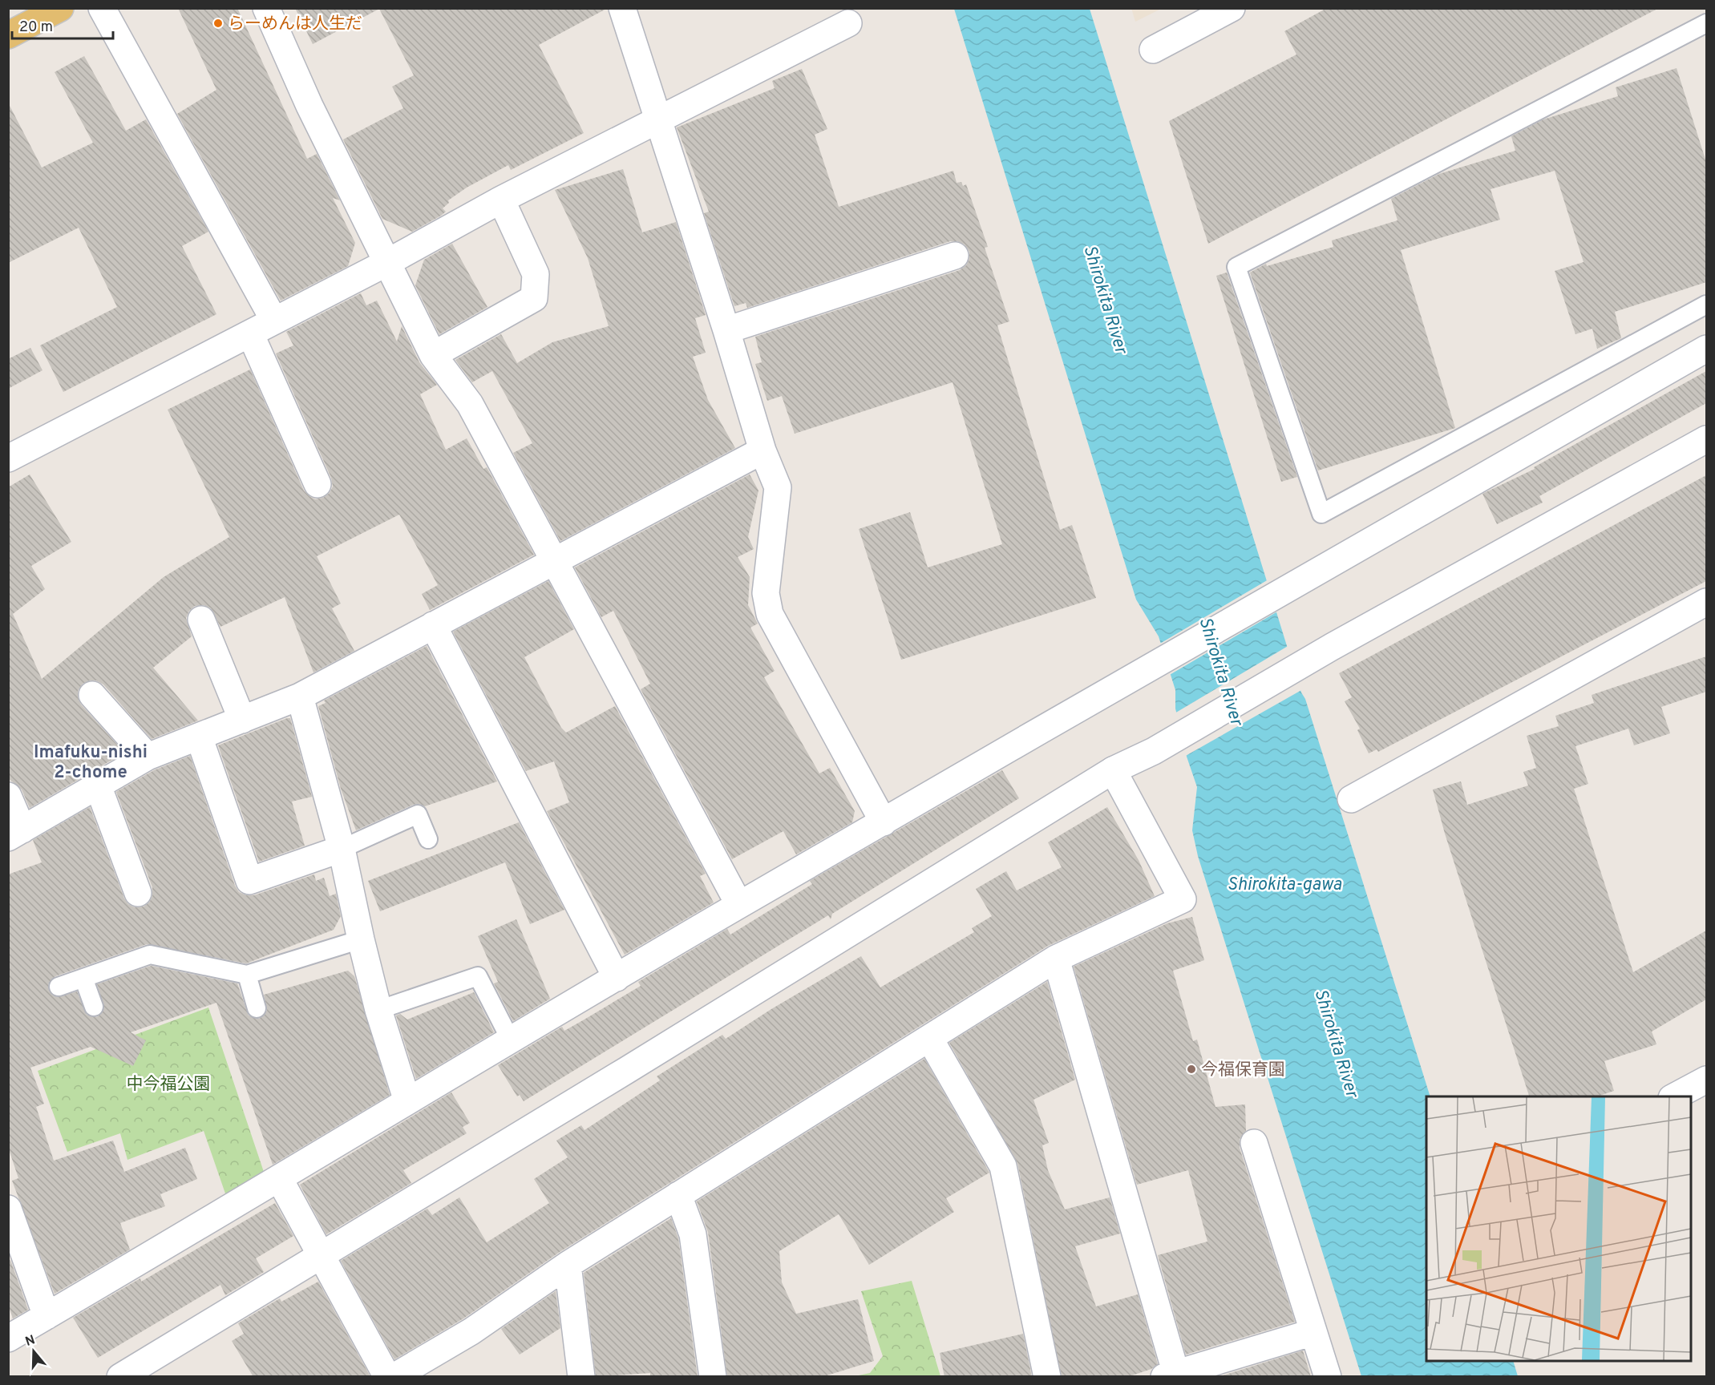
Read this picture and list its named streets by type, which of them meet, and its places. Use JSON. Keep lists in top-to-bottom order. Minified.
{"districts":["Imafuku-nishi 2-chome"],"water":["Shirokita River","Shirokita-gawa"],"parks":["中今福公園"],"places":["らーめんは人生だ","今福保育園"],"scale_bar":"20 m","north":"top"}
